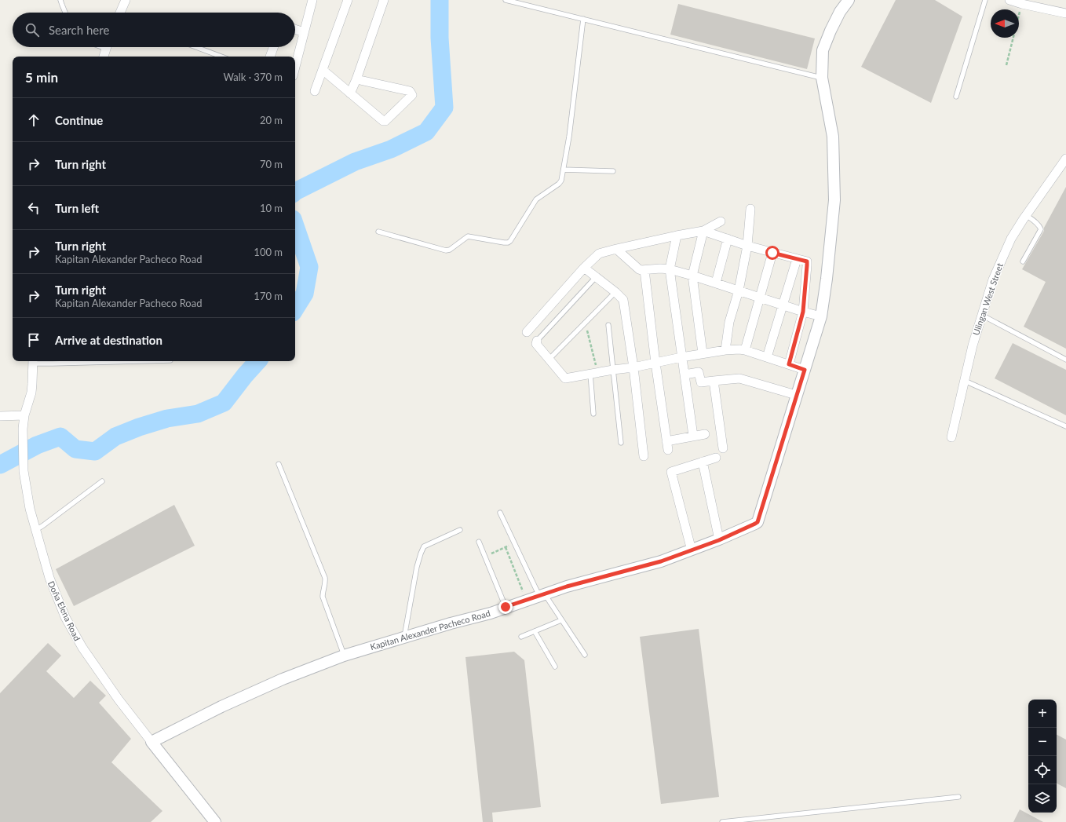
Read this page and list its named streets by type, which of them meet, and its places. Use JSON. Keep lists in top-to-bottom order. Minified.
{"streets":{"street":["Ulingan West Street","Doña Elena Road","Kapitan Alexander Pacheco Road"]},"crossings":[["Doña Elena Road","Kapitan Alexander Pacheco Road"]],"north":"left","page":{"search":"Search here","heading":["5 min","Walk · 370 m"],"list":[["Continue","20 m"],["Turn right","70 m"],["Turn left","10 m"],["Turn right","Kapitan Alexander Pacheco Road","100 m"],["Turn right","Kapitan Alexander Pacheco Road","170 m"],"Arrive at destination"],"map_buttons":["+","−"]}}
